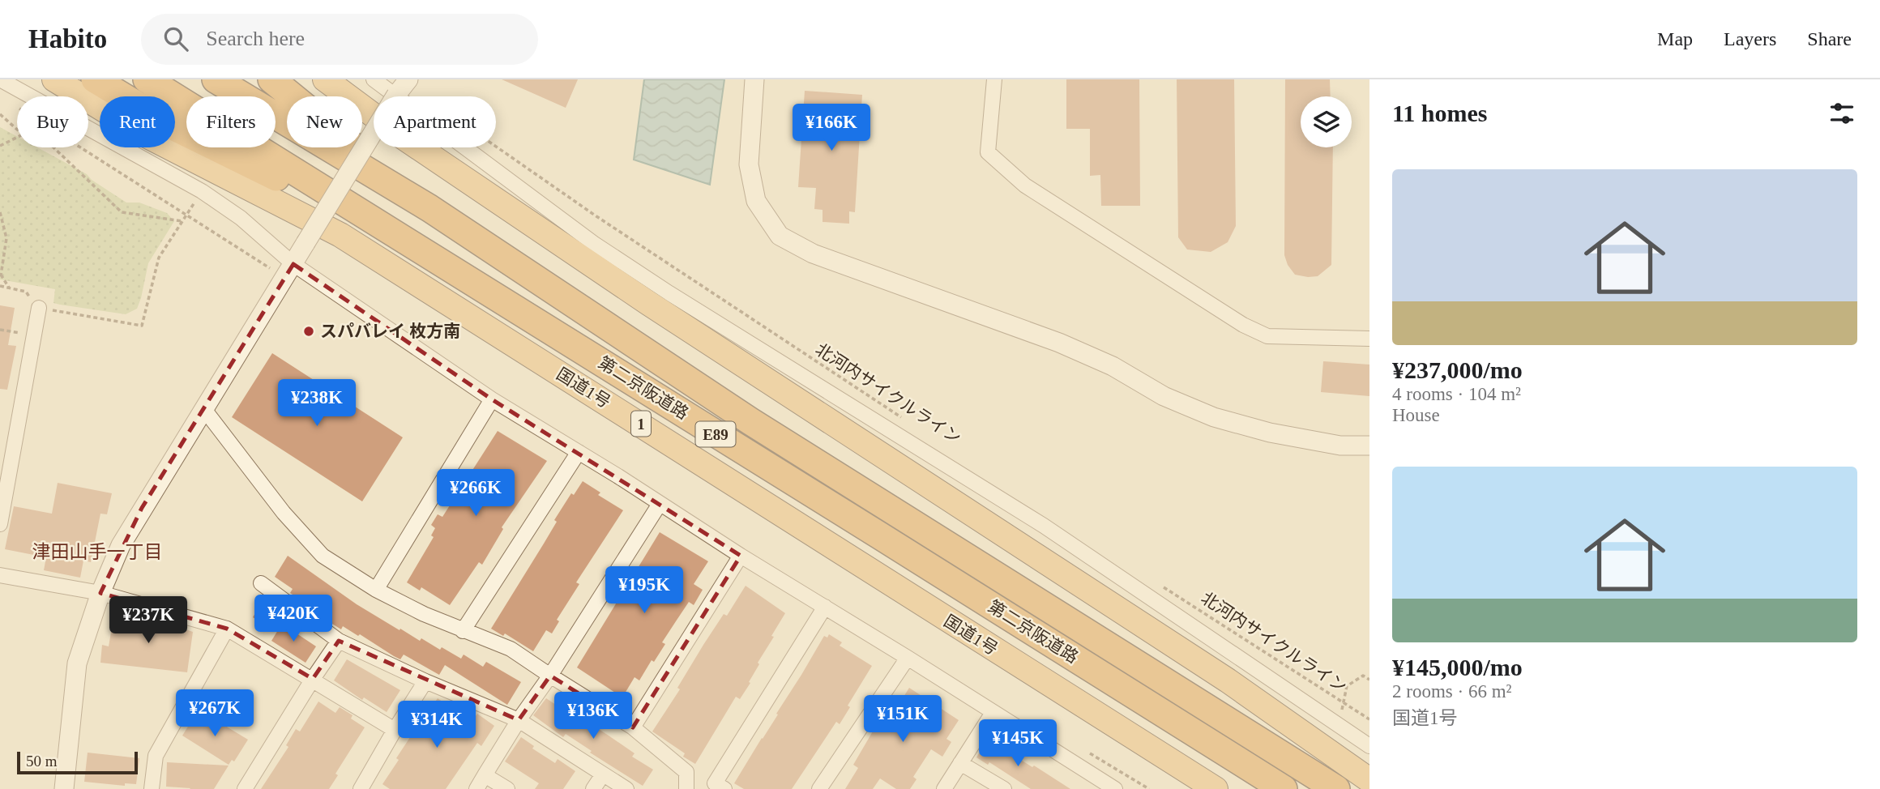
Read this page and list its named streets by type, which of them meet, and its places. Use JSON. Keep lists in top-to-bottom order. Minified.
{"streets":{"highway":["国道1号","第二京阪道路","1","E89"],"path":["北河内サイクルライン"]},"districts":["津田山手一丁目"],"places":["スパバレイ 枚方南"],"scale_bar":"50 m","page":{"header":"Habito","search":"Search here","nav":["Map","Layers","Share"],"heading":"11 homes","chip":["Buy","Rent","Filters","New","Apartment"],"price":["¥166K","¥238K","¥266K","¥195K","¥420K","¥237K","¥267K","¥136K","¥151K","¥314K","¥145K"],"list":[{"name":"¥237,000/mo","note":"4 rooms · 104 m² · House"},{"name":"¥145,000/mo","note":"2 rooms · 66 m² · 国道1号"}],"scale":"50 m"}}
